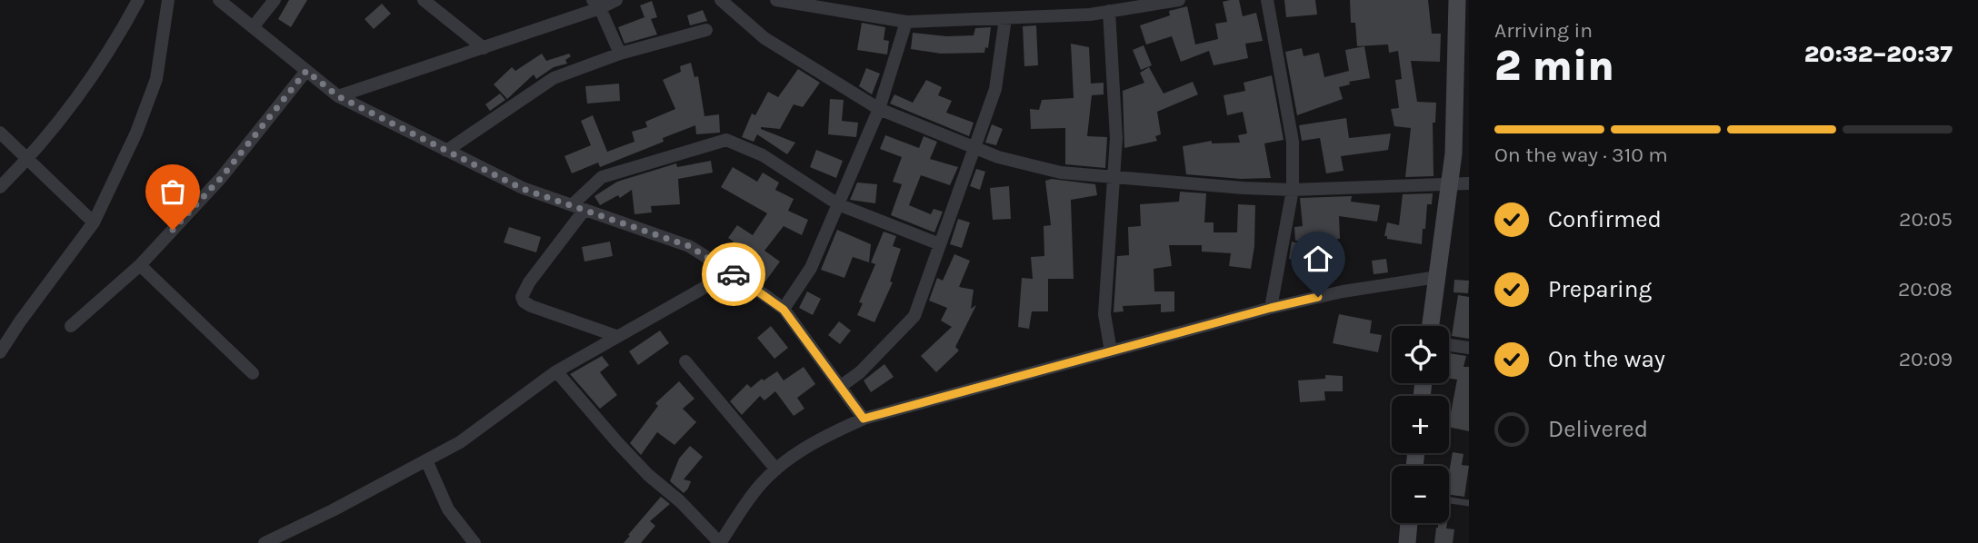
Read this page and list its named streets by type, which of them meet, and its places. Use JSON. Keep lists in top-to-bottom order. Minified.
{"page":{"heading":["2 min","Arriving in","20:32–20:37"],"bar":"On the way · 310 m","list":[["Confirmed","20:05"],["Preparing","20:08"],["On the way","20:09"],"Delivered"],"map_buttons":["+","−"]}}
